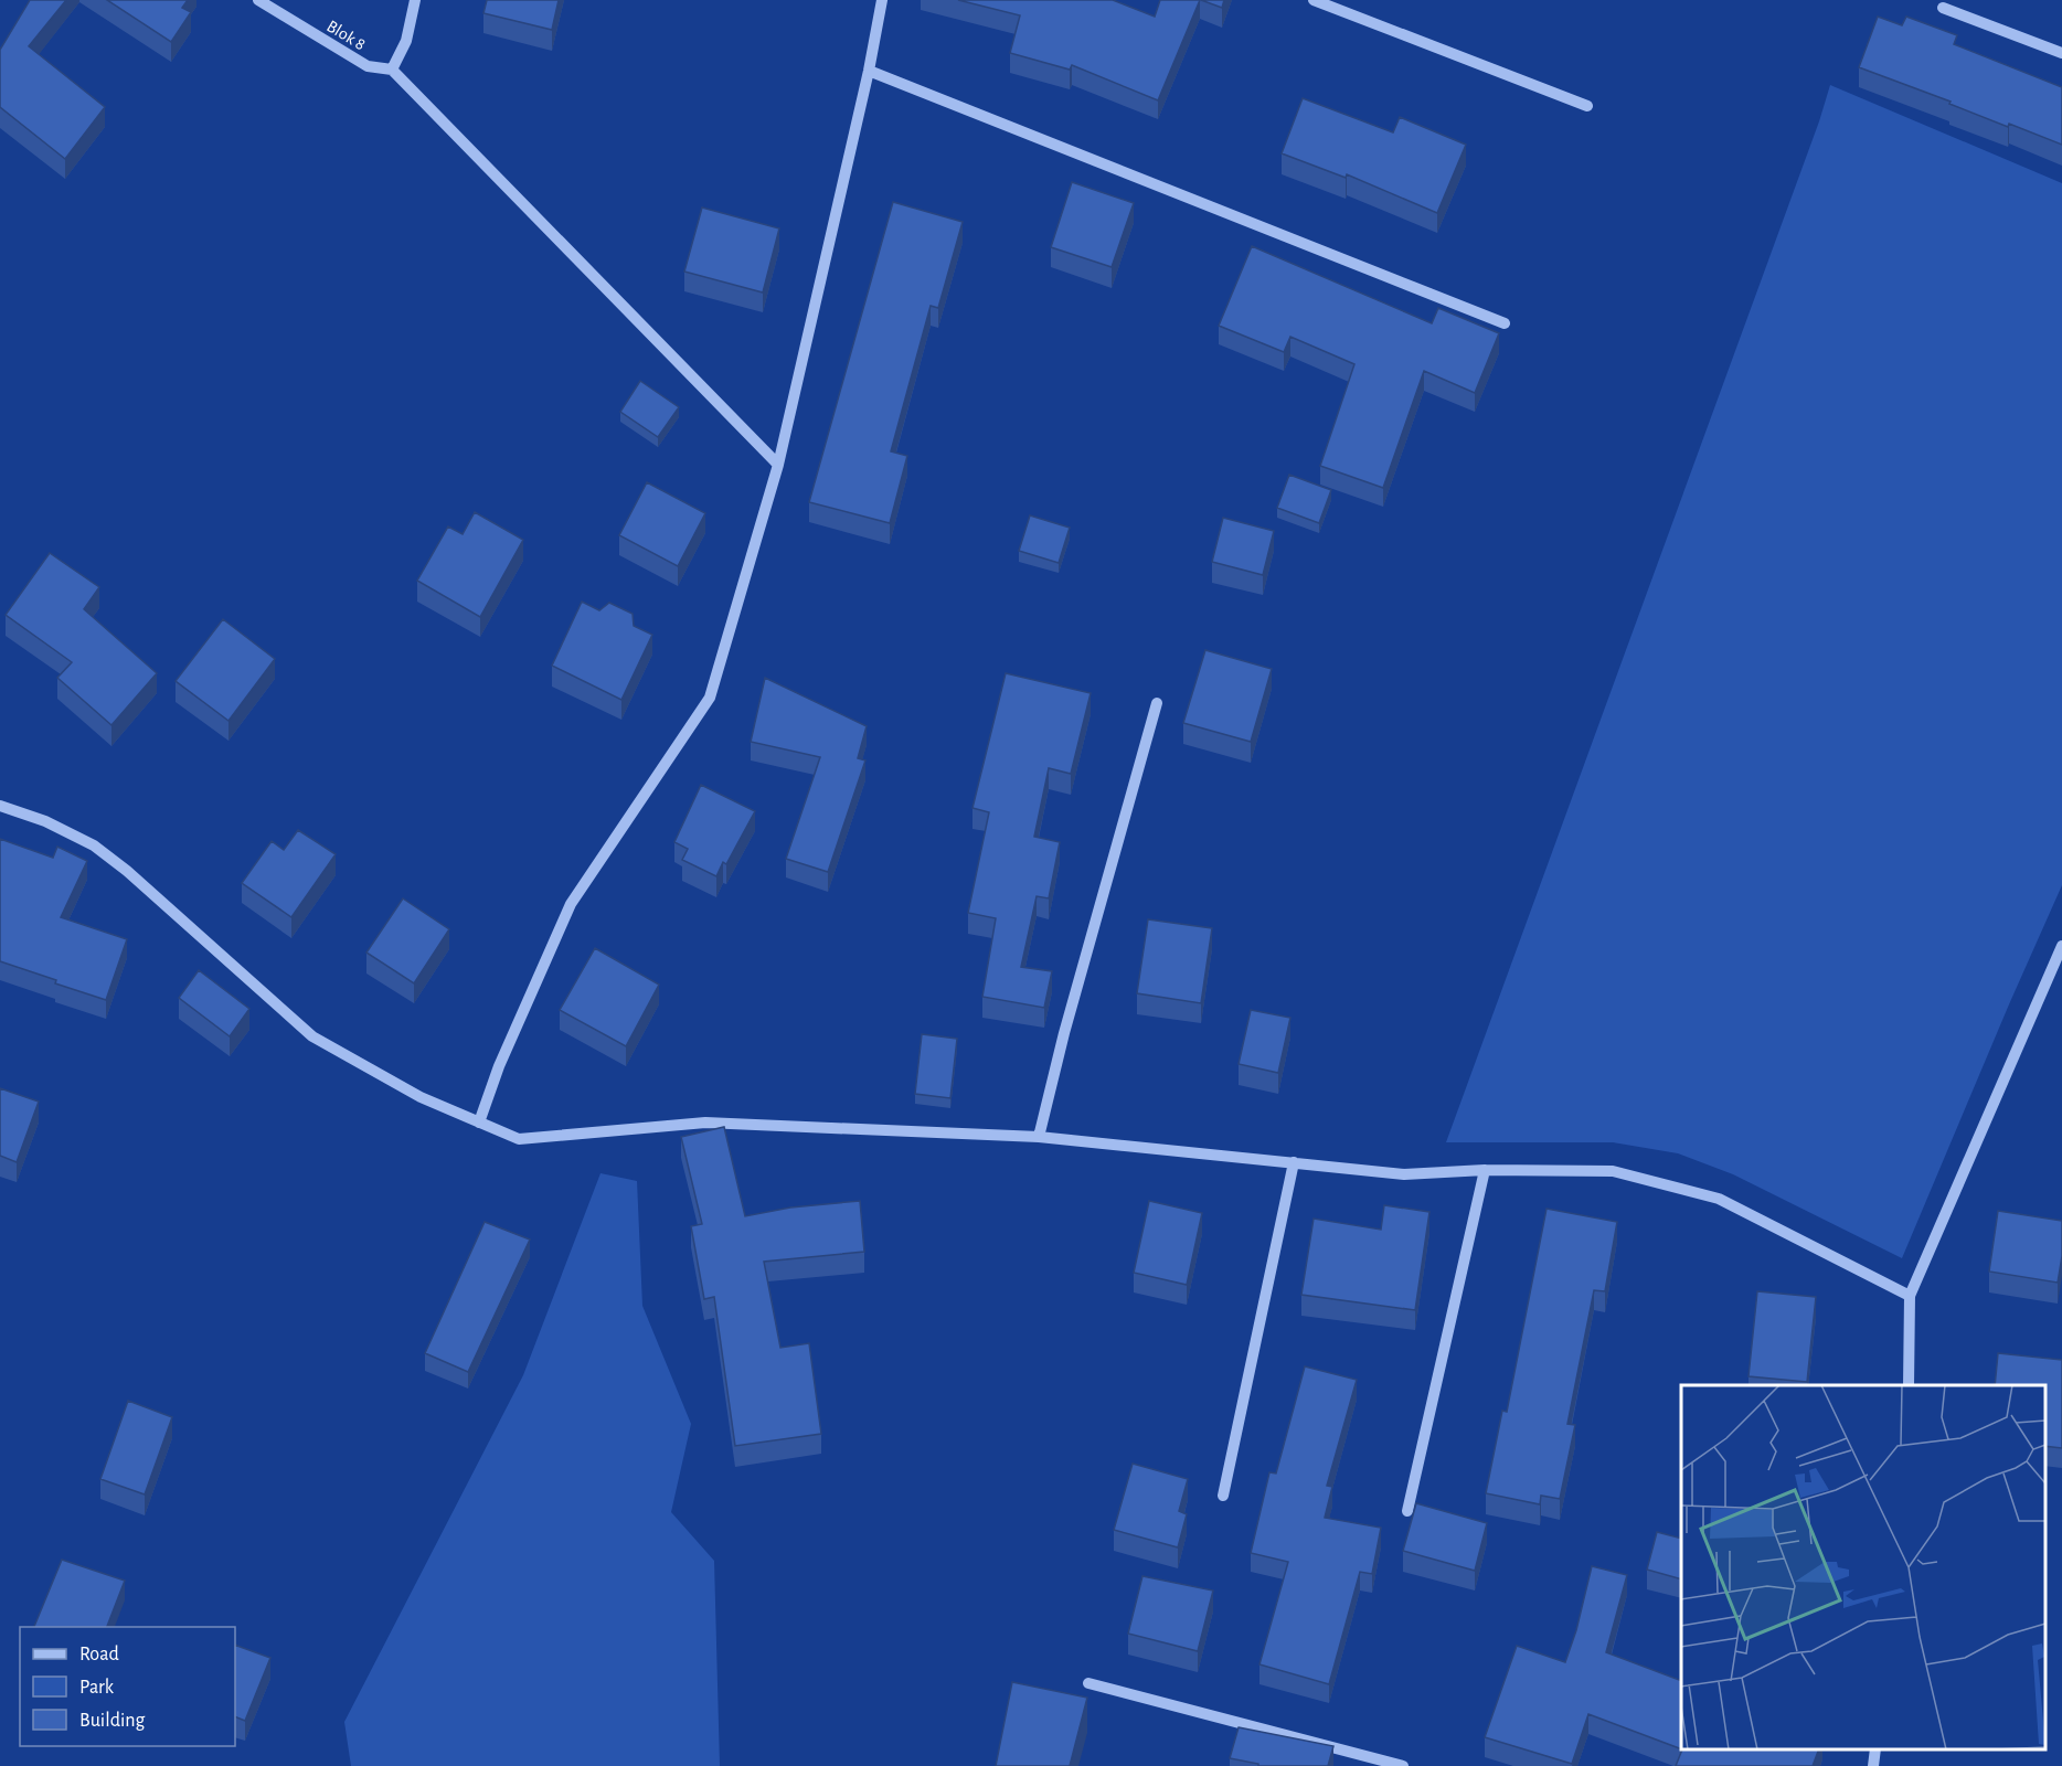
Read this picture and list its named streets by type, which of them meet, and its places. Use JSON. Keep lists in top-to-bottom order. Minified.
{"streets":{"street":["Blok 8"]},"legend":["Road","Park","Building"]}
